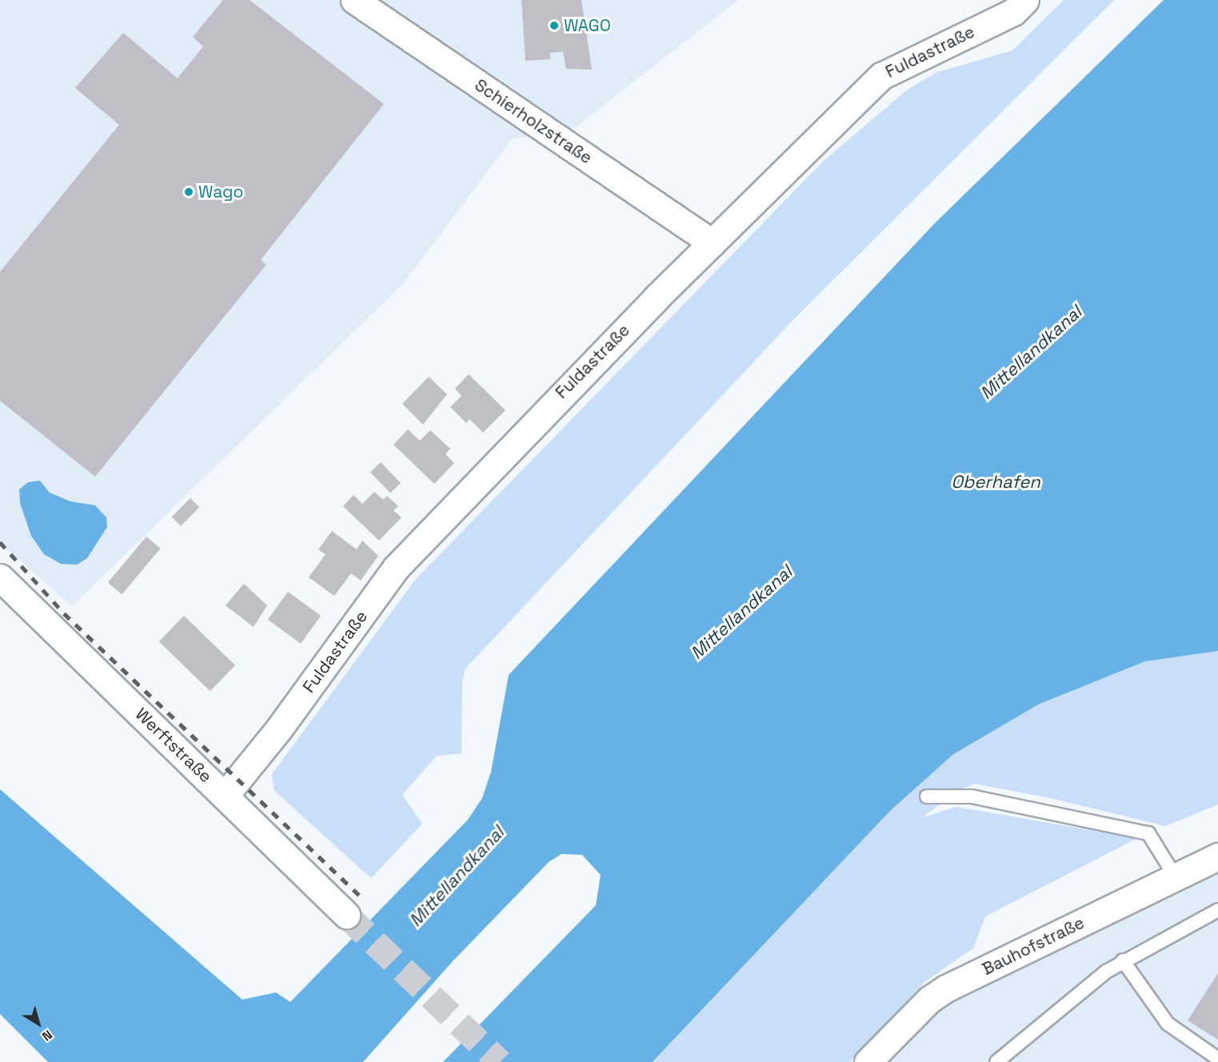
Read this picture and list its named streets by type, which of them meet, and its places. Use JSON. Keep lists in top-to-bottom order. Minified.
{"streets":{"street":["Fuldastraße","Schierholzstraße","Werftstraße","Bauhofstraße"]},"crossings":[["Fuldastraße","Schierholzstraße"],["Fuldastraße","Werftstraße"]],"water":["Mittellandkanal","Oberhafen"],"places":["WAGO","Wago"],"north":"bottom right"}
